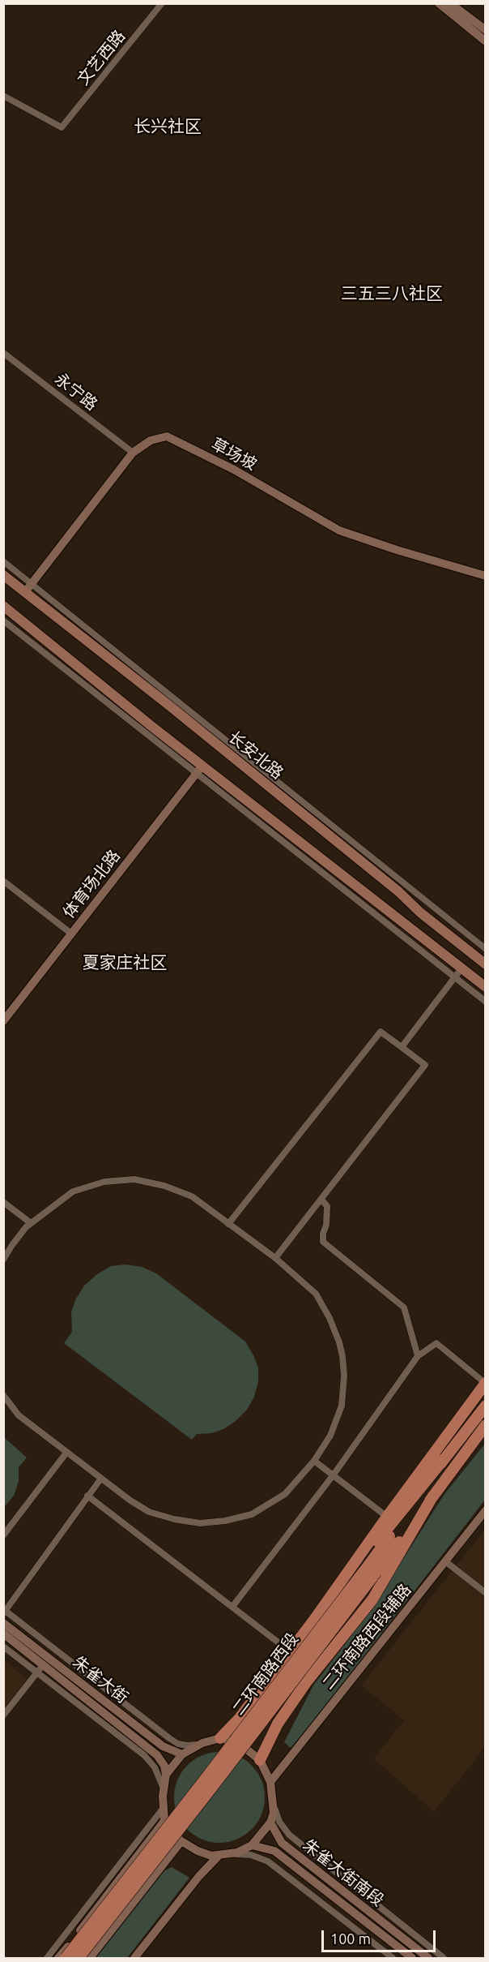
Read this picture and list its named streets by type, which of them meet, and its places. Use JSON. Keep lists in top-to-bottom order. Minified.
{"streets":{"highway":["二环南路西段"],"main road":["草场坡","长安北路","体育场北路","二环南路西段辅路","朱雀大街","朱雀大街南段"],"street":["文艺西路","永宁路"]},"crossings":[["永宁路","草场坡"],["草场坡","长安北路"],["二环南路西段辅路","朱雀大街"],["二环南路西段辅路","朱雀大街南段"],["朱雀大街","朱雀大街南段"]],"districts":["长兴社区","三五三八社区","夏家庄社区"],"scale_bar":"100 m"}
